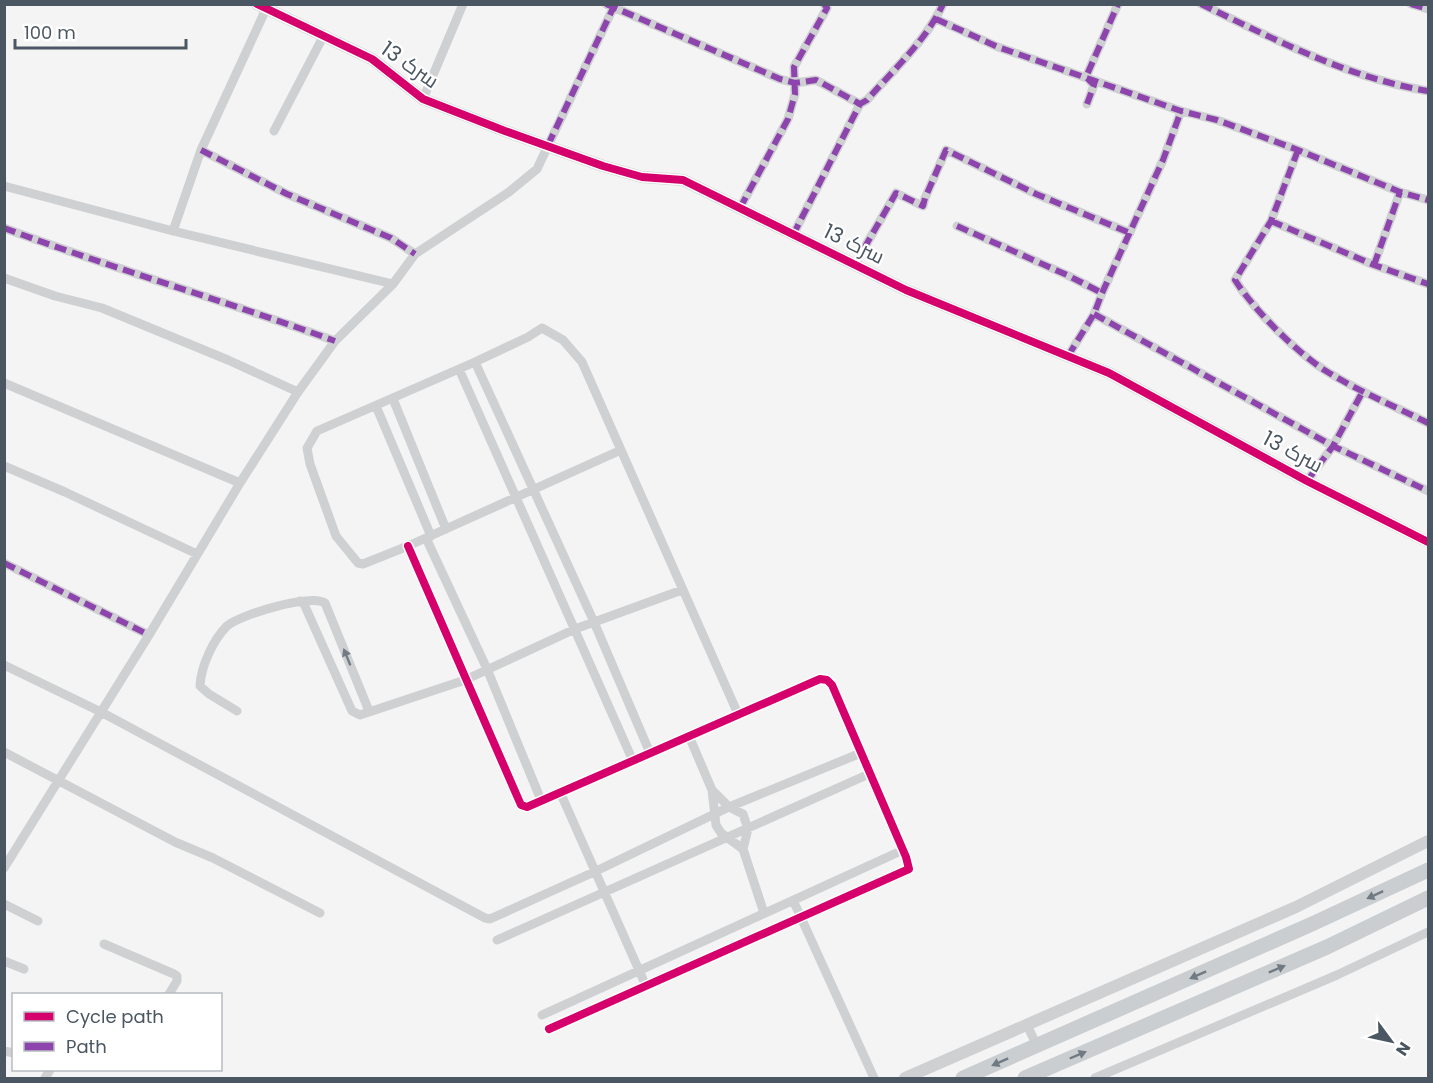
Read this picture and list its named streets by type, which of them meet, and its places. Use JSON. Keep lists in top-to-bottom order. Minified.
{"streets":{"street":["سرک 13"]},"legend":["Cycle path","Path"],"scale_bar":"100 m","north":"bottom right"}
